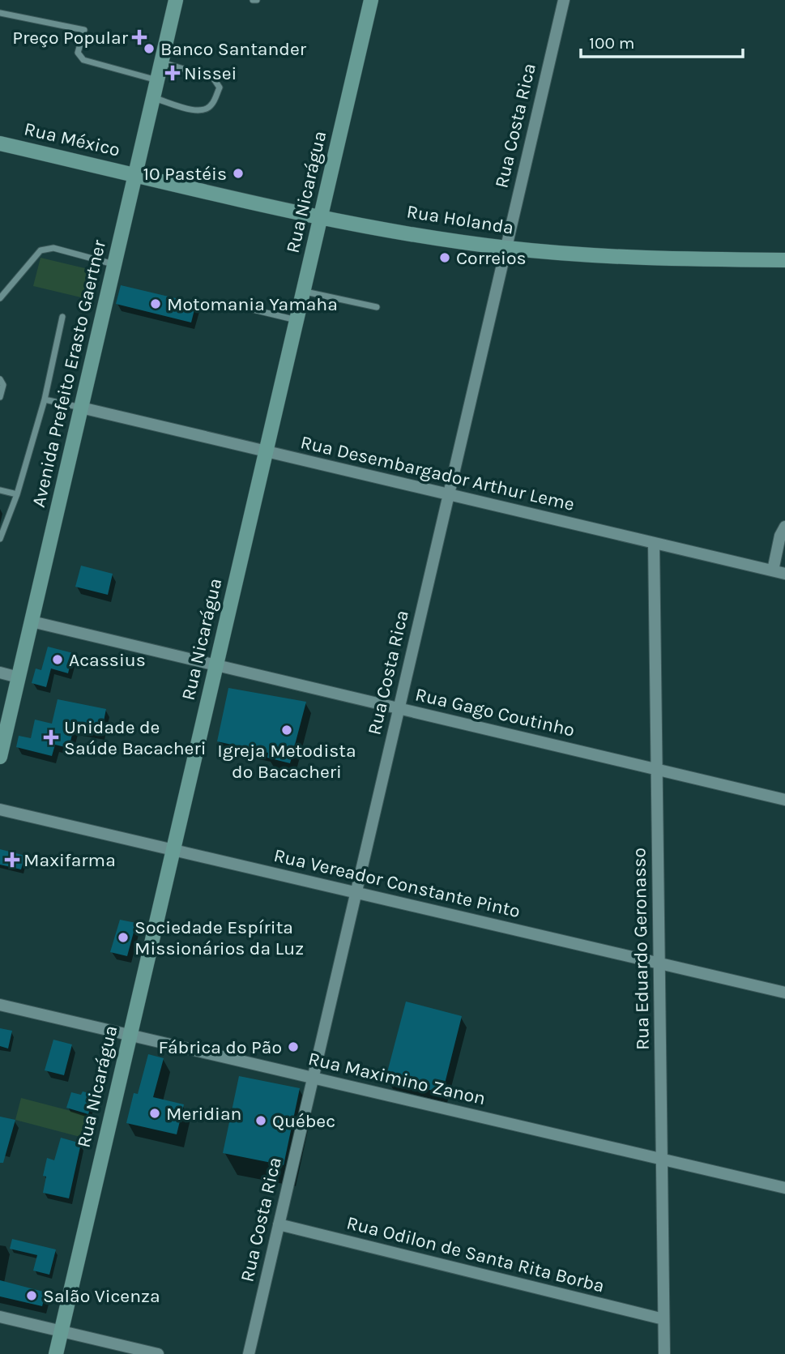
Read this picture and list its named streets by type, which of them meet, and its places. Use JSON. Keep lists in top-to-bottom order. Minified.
{"streets":{"main road":["Rua México","Rua Nicarágua","Rua Holanda","Avenida Prefeito Erasto Gaertner"],"street":["Rua Costa Rica","Rua Desembargador Arthur Leme","Rua Gago Coutinho","Rua Vereador Constante Pinto","Rua Eduardo Geronasso","Rua Maximino Zanon","Rua Odilon de Santa Rita Borba"]},"crossings":[["Rua Costa Rica","Rua Holanda"],["Rua Costa Rica","Rua Desembargador Arthur Leme"],["Rua Costa Rica","Rua Gago Coutinho"],["Rua Costa Rica","Rua Vereador Constante Pinto"],["Rua Costa Rica","Rua Maximino Zanon"],["Rua Costa Rica","Rua Odilon de Santa Rita Borba"],["Rua México","Rua Holanda"],["Rua México","Avenida Prefeito Erasto Gaertner"],["Rua Nicarágua","Rua Holanda"],["Rua Nicarágua","Rua Desembargador Arthur Leme"],["Rua Nicarágua","Rua Gago Coutinho"],["Rua Nicarágua","Rua Vereador Constante Pinto"],["Rua Nicarágua","Rua Maximino Zanon"],["Rua Holanda","Avenida Prefeito Erasto Gaertner"],["Avenida Prefeito Erasto Gaertner","Rua Desembargador Arthur Leme"],["Avenida Prefeito Erasto Gaertner","Rua Gago Coutinho"],["Rua Desembargador Arthur Leme","Rua Eduardo Geronasso"],["Rua Gago Coutinho","Rua Eduardo Geronasso"],["Rua Vereador Constante Pinto","Rua Eduardo Geronasso"],["Rua Eduardo Geronasso","Rua Maximino Zanon"],["Rua Eduardo Geronasso","Rua Odilon de Santa Rita Borba"]],"places":{"health":["Preço Popular","Nissei","Unidade de Saúde Bacacheri","Maxifarma"],"other":["Banco Santander","10 Pastéis","Correios","Motomania Yamaha","Acassius","Igreja Metodista do Bacacheri","Sociedade Espírita Missionários da Luz","Fábrica do Pão","Meridian","Québec","Salão Vicenza"]},"scale_bar":"100 m"}
